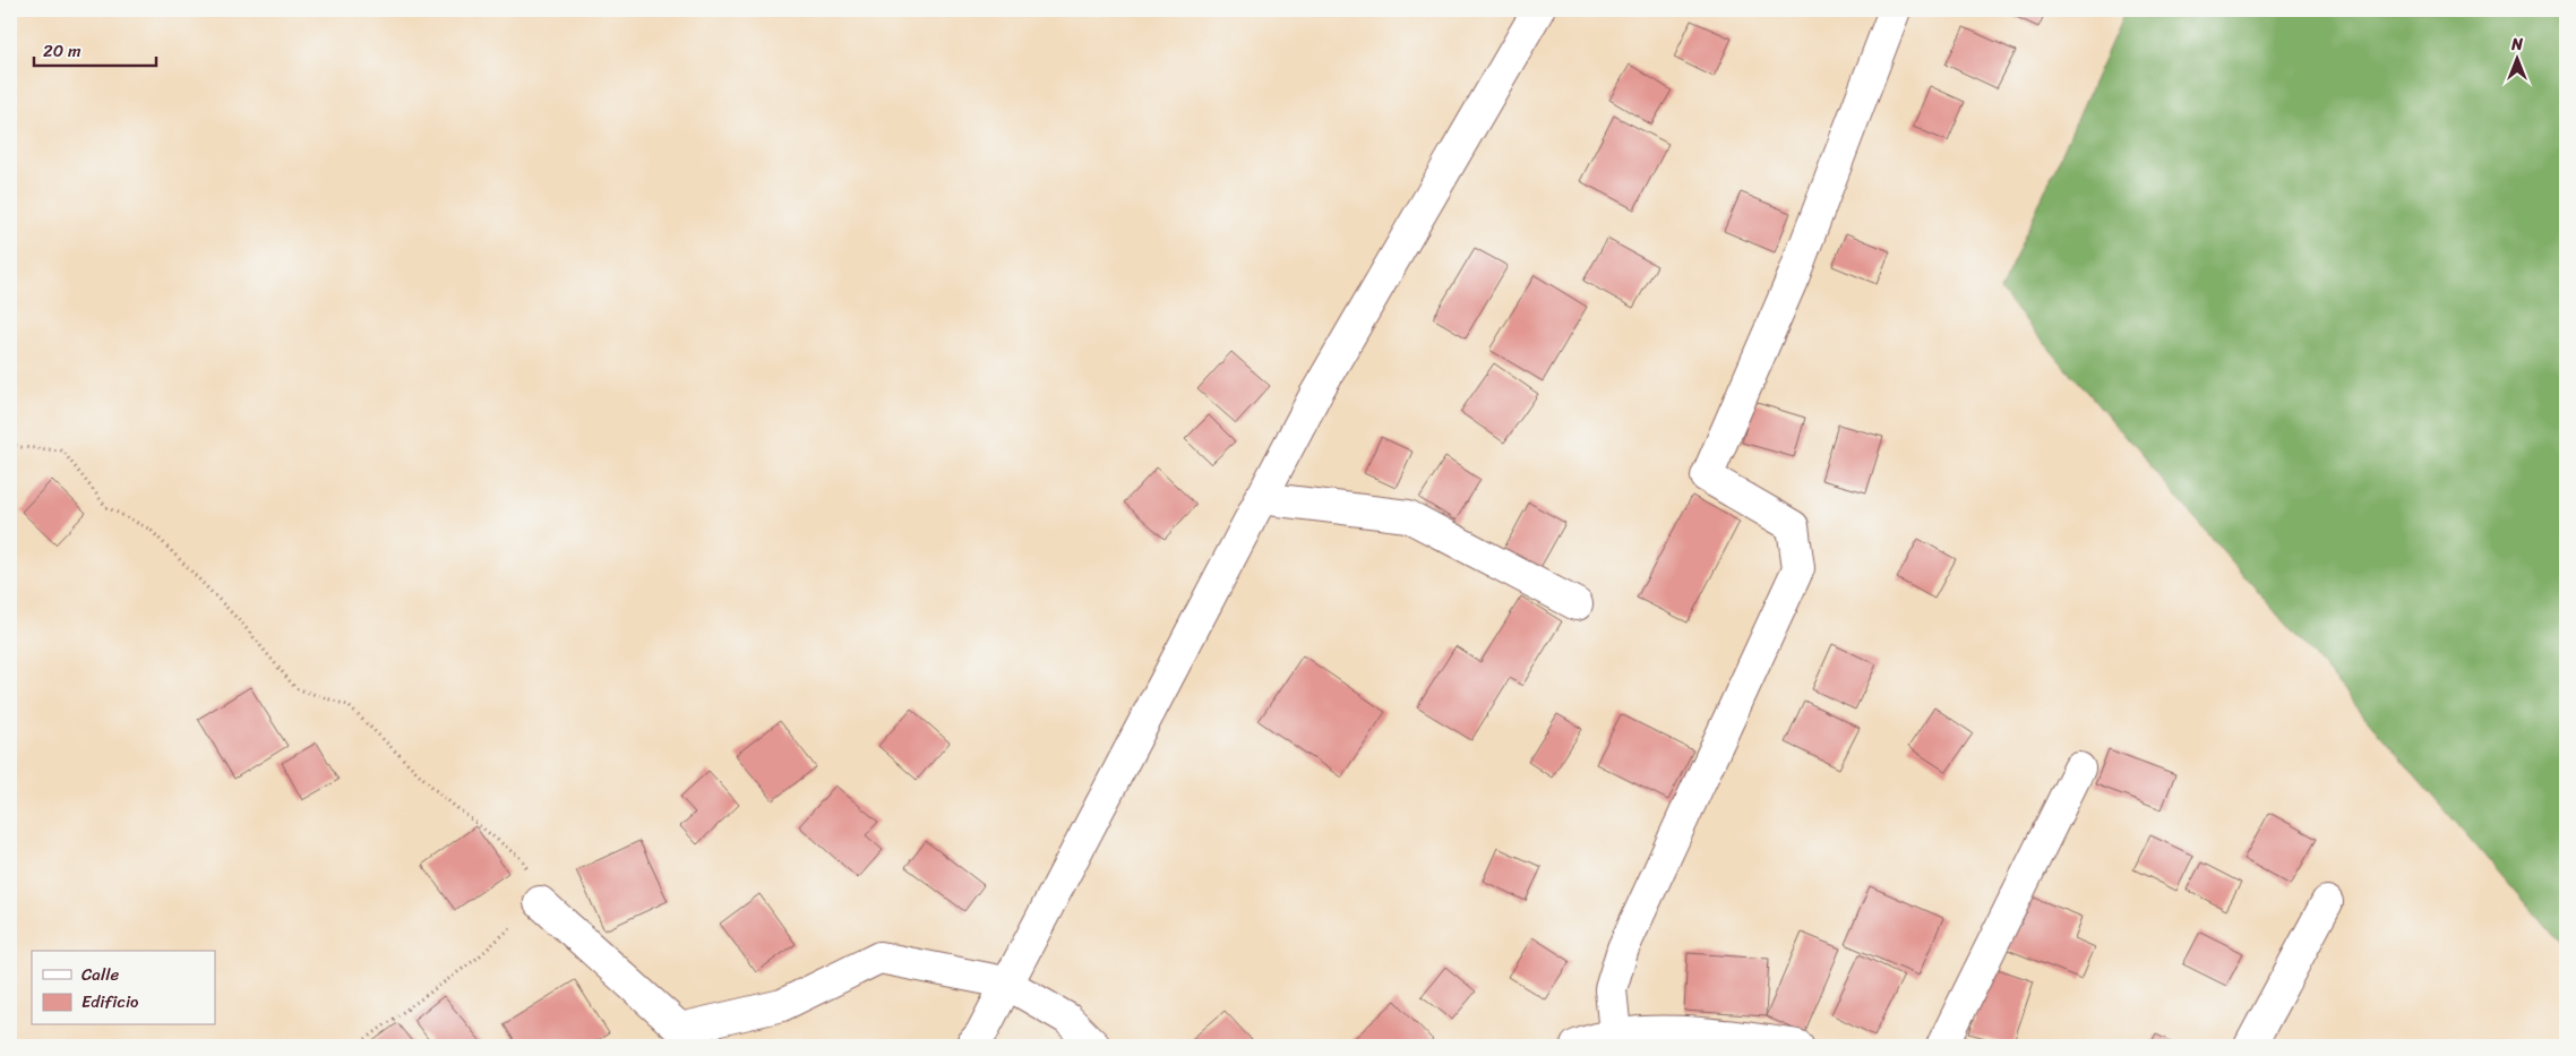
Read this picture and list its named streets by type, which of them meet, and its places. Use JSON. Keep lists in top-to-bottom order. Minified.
{"legend":["Calle","Edificio"],"scale_bar":"20 m","north":"top"}
